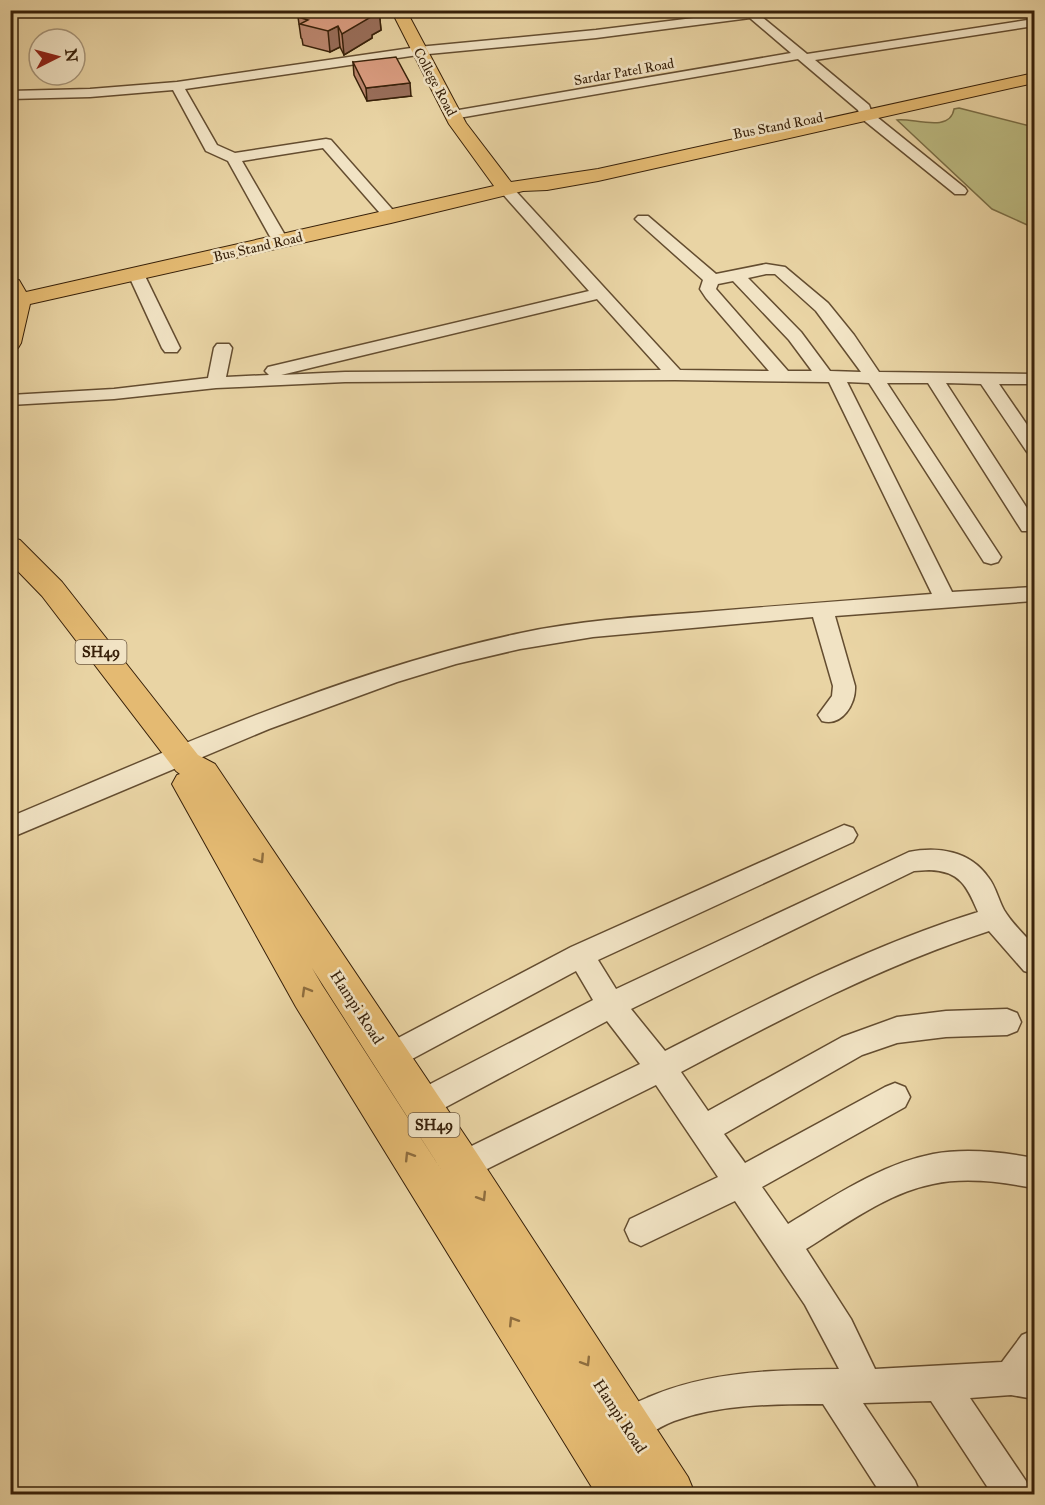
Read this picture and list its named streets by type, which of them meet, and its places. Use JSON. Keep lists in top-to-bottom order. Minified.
{"streets":{"main road":["College Road","Bus Stand Road","SH49","Hampi Road"],"street":["Sardar Patel Road"]},"crossings":[["Sardar Patel Road","College Road"],["College Road","Bus Stand Road"],["SH49","Hampi Road"]],"north":"right"}
